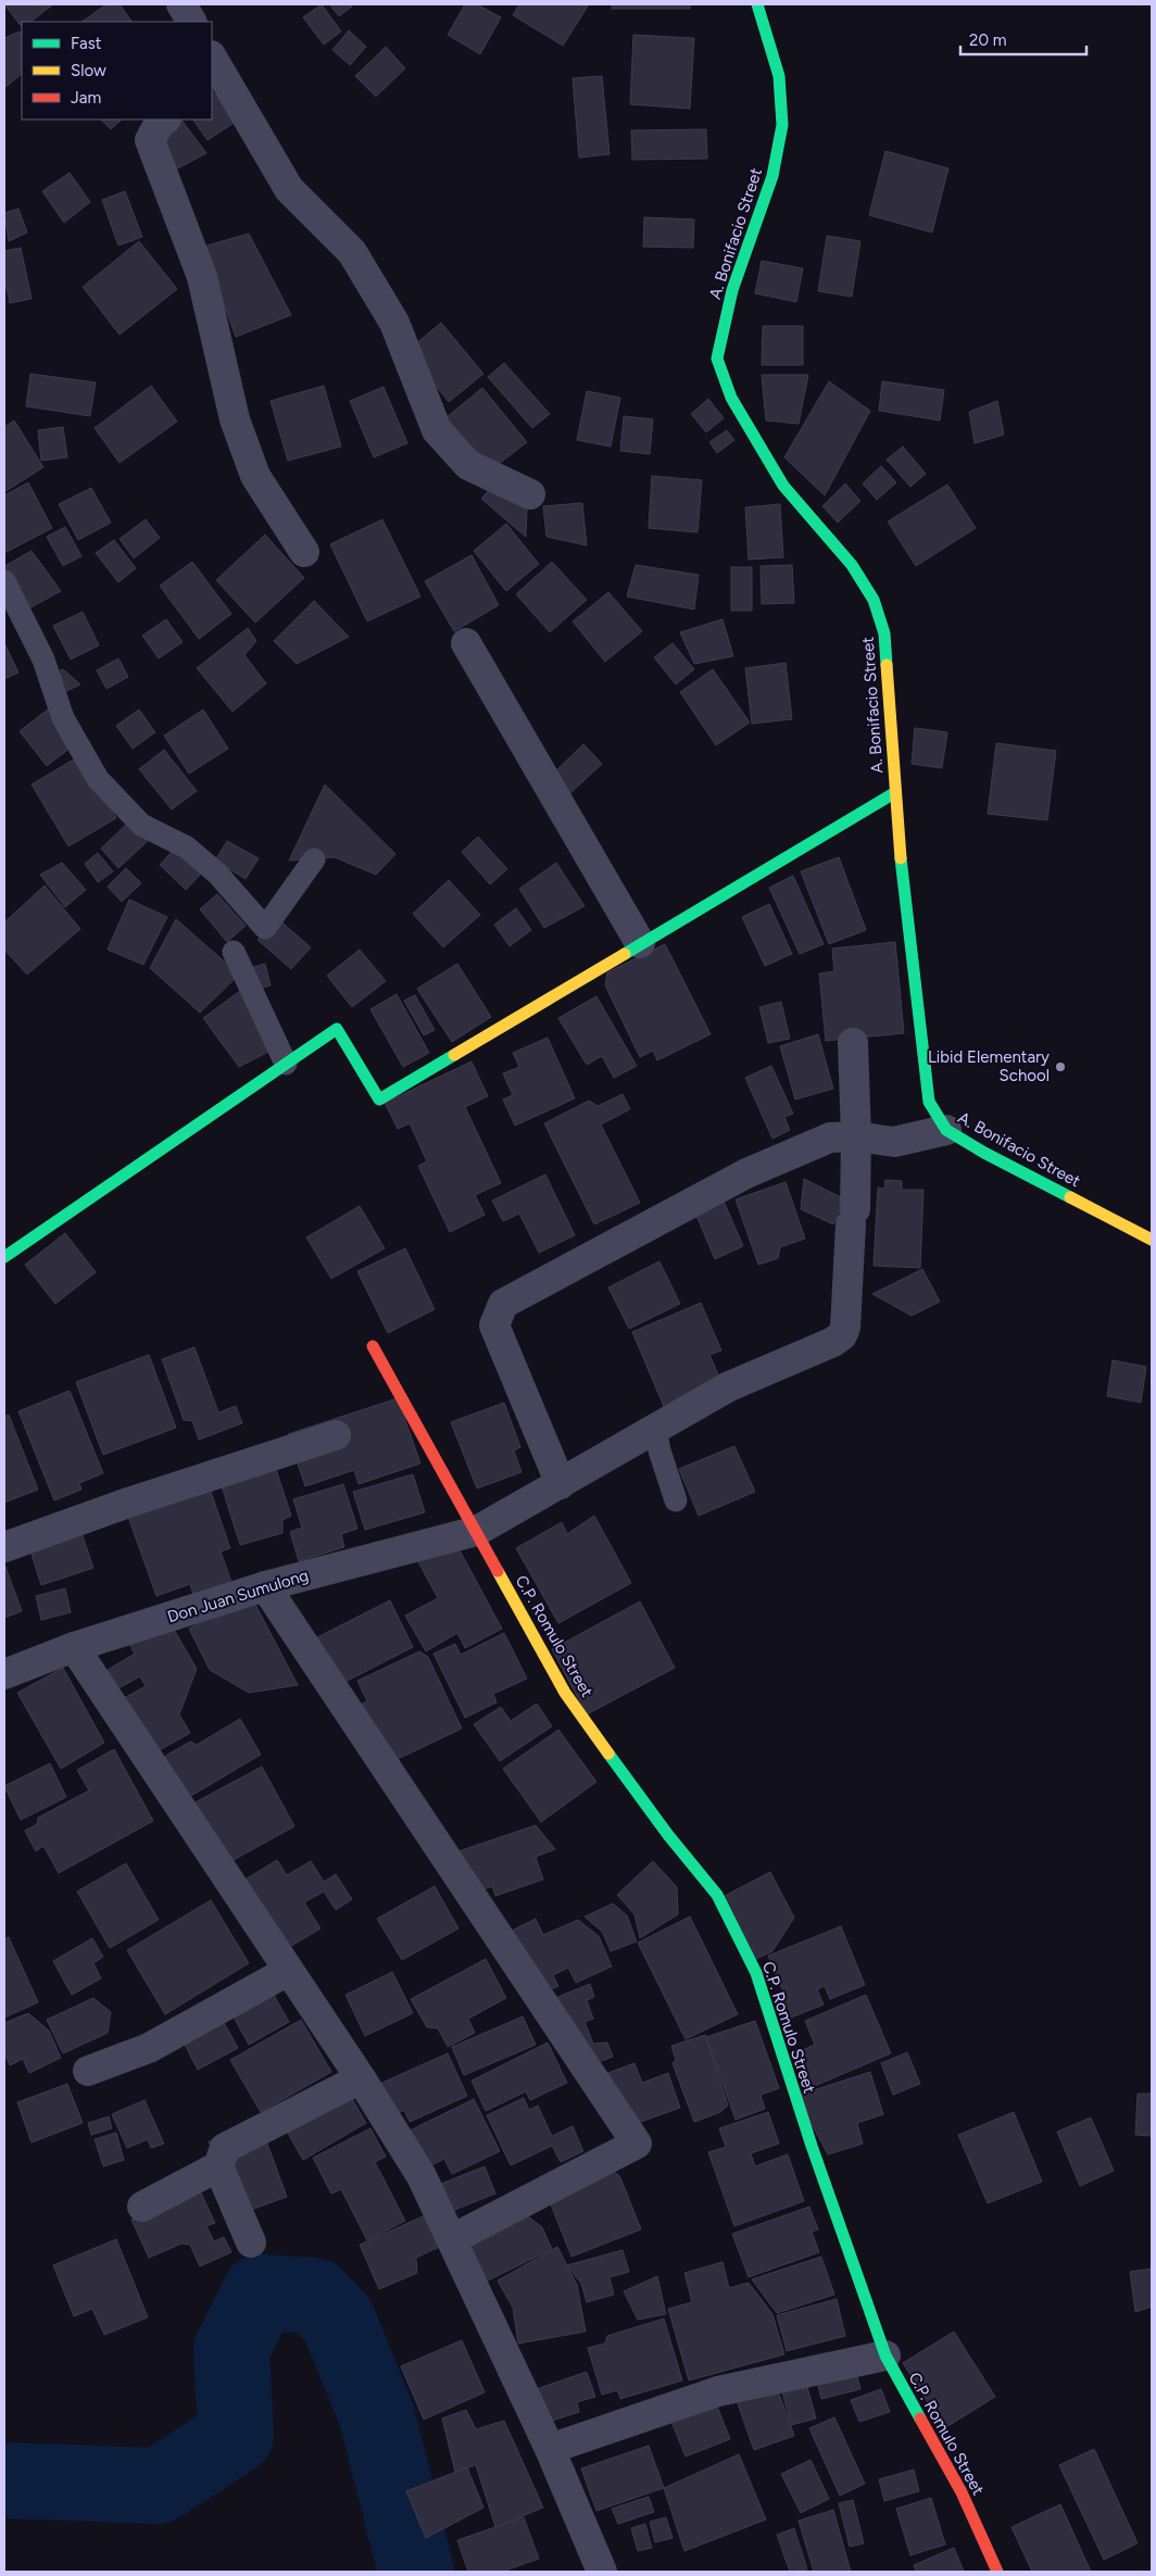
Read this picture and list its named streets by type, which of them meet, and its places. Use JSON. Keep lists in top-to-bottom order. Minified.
{"streets":{"street":["A. Bonifacio Street","Don Juan Sumulong","C.P. Romulo Street"]},"crossings":[["Don Juan Sumulong","C.P. Romulo Street"]],"places":["Libid Elementary School"],"legend":["Fast","Slow","Jam"],"scale_bar":"20 m"}
